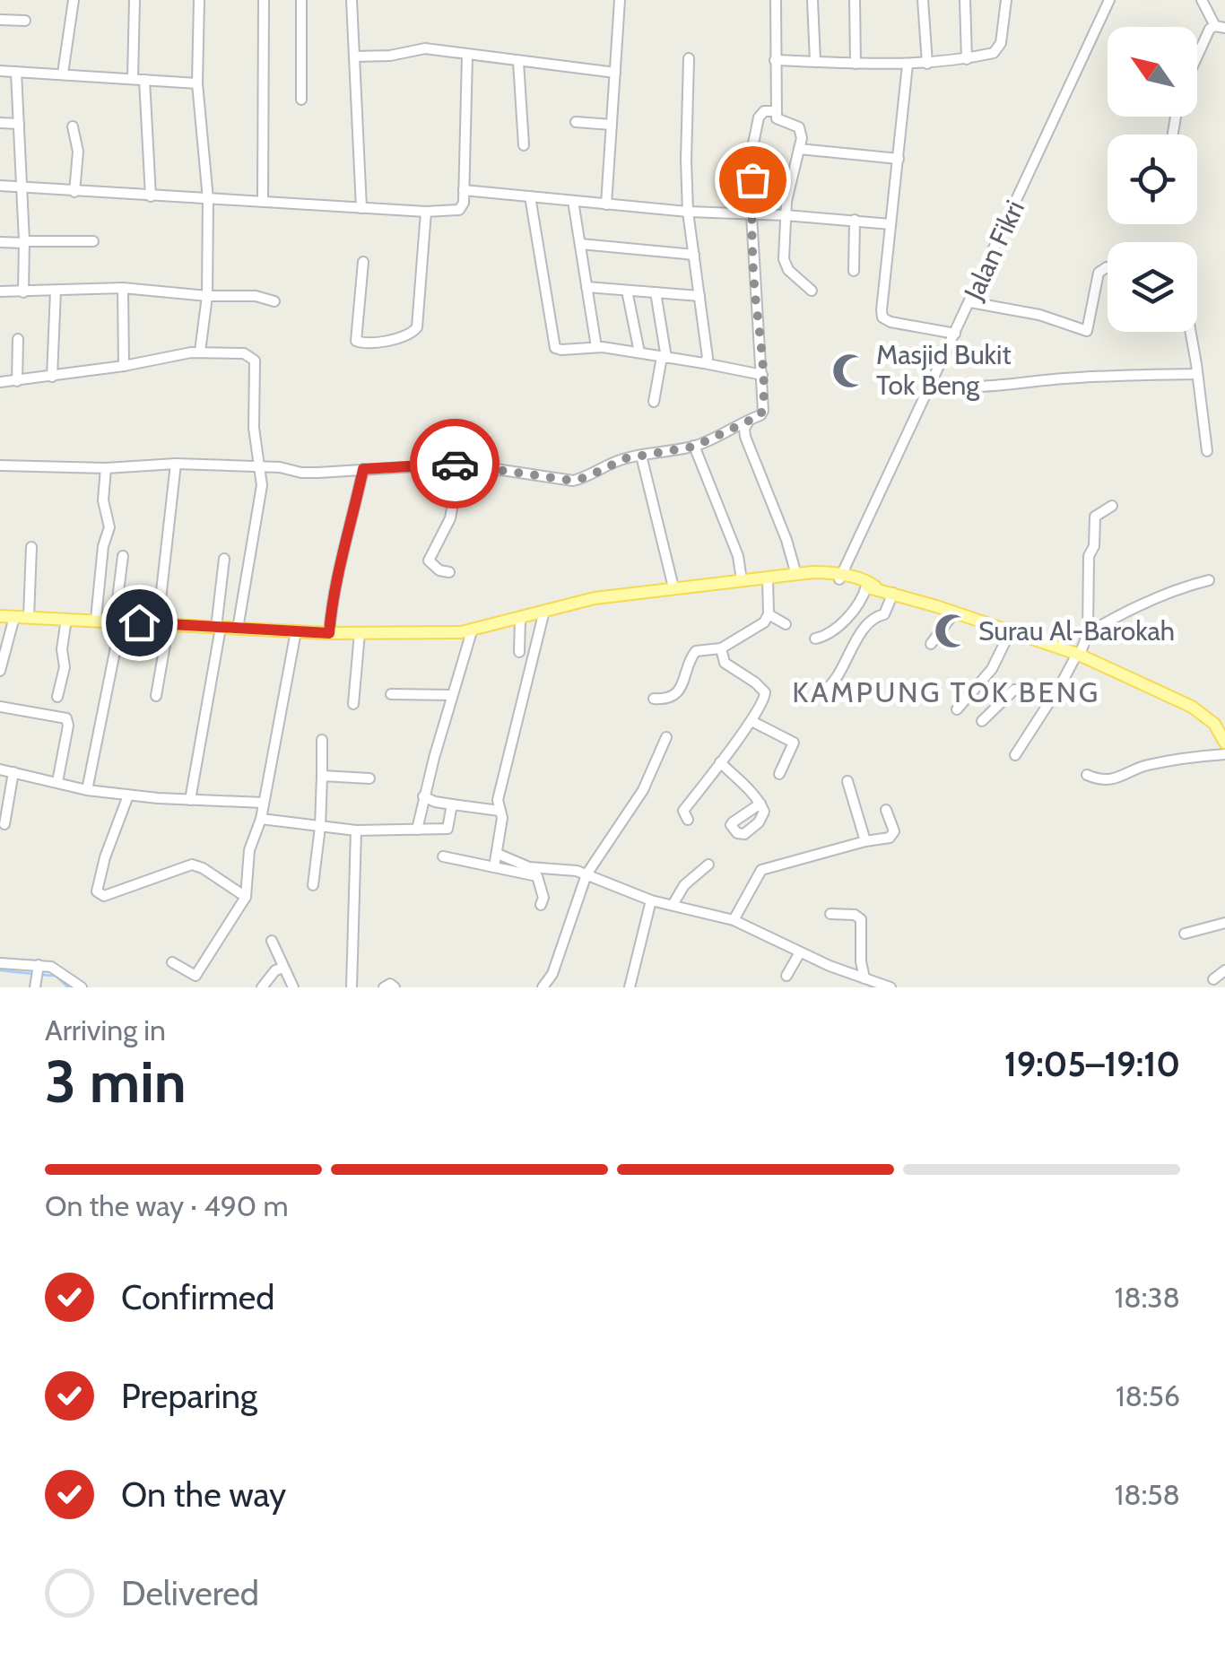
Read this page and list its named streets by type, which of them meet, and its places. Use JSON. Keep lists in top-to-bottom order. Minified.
{"streets":{"street":["Jalan Fikri"]},"districts":["KAMPUNG TOK BENG"],"places":{"mosque":["Masjid Bukit Tok Beng","Surau Al-Barokah"]},"north":"top left","page":{"heading":["3 min","Arriving in","19:05–19:10"],"bar":"On the way · 490 m","list":[["Confirmed","18:38"],["Preparing","18:56"],["On the way","18:58"],"Delivered"]}}
